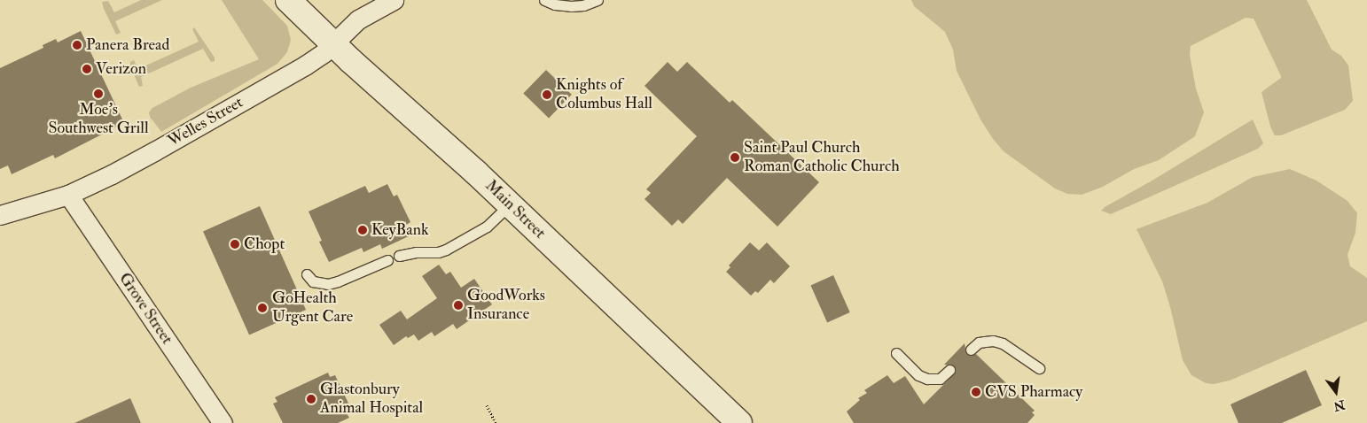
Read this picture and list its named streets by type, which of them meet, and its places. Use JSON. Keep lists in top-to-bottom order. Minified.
{"streets":{"main road":["Main Street"],"street":["Welles Street","Grove Street"]},"crossings":[["Welles Street","Main Street"],["Welles Street","Grove Street"]],"places":["Panera Bread","Verizon","Moe's Southwest Grill","Knights of Columbus Hall","Saint Paul Church Roman Catholic Church","KeyBank","Chopt","GoodWorks Insurance","GoHealth Urgent Care","CVS Pharmacy","Glastonbury Animal Hospital"],"north":"bottom"}
